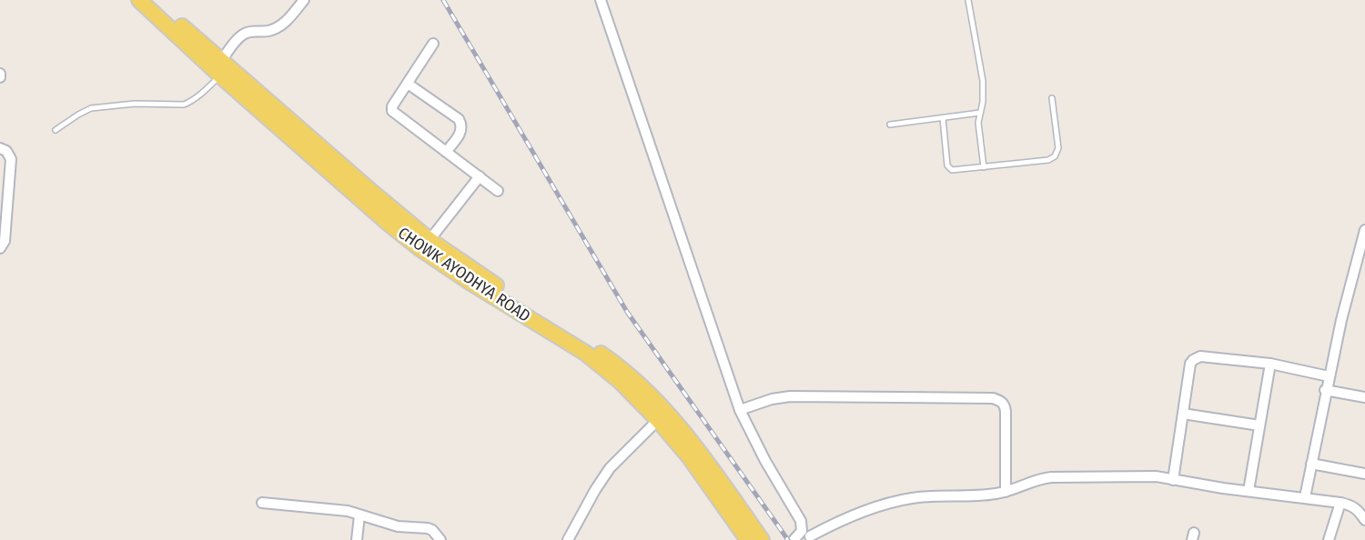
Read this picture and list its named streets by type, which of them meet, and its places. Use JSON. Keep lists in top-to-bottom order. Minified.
{"streets":{"main road":["CHOWK AYODHYA ROAD"]}}
